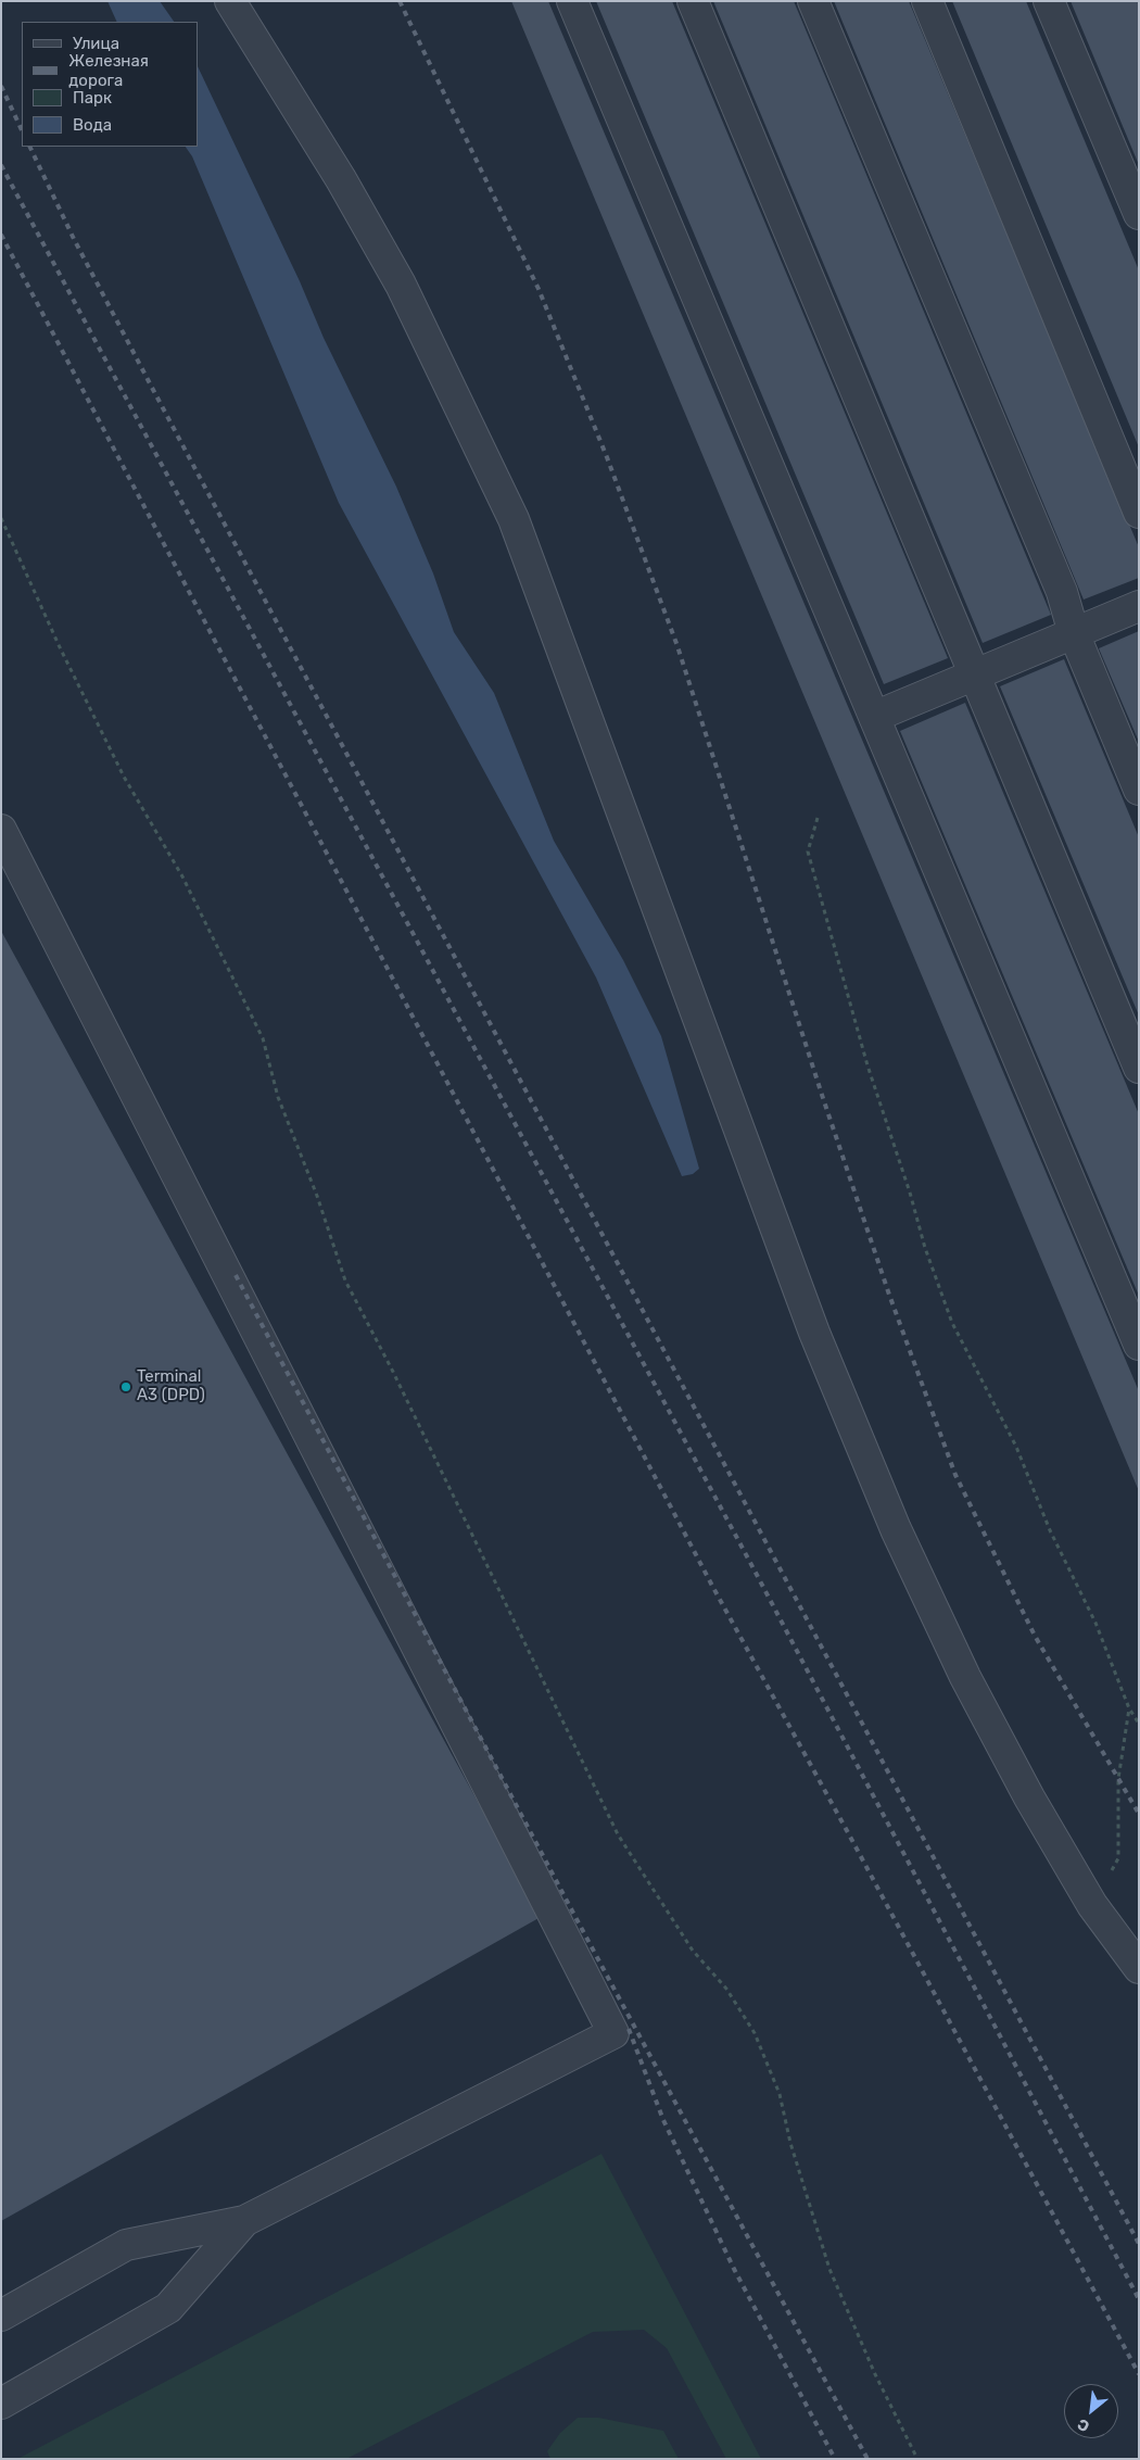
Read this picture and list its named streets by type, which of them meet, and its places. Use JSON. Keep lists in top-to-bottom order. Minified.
{"places":["Terminal A3 (DPD)"],"legend":["Улица","Железная дорога","Парк","Вода"],"north":"bottom left"}
